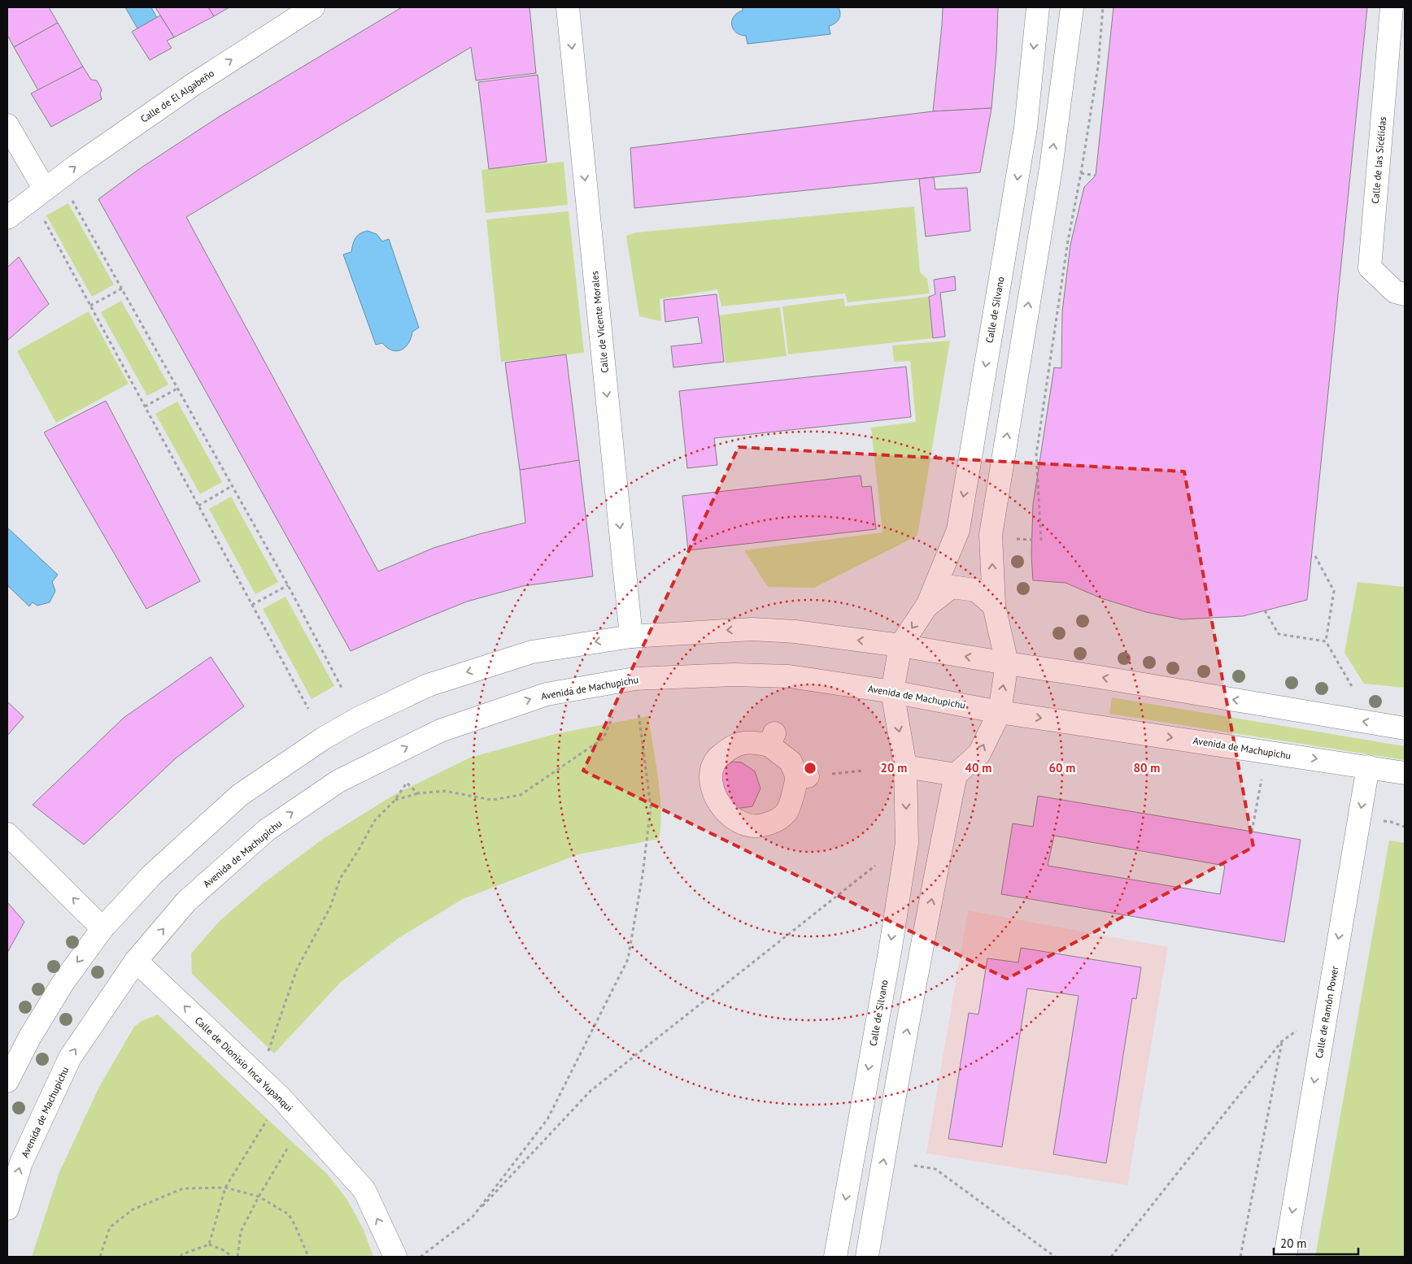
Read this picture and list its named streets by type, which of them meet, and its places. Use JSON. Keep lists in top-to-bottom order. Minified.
{"streets":{"street":["Calle de El Algabeño","Calle de las Sicélidas","Calle de Silvano","Calle de Vicente Morales","Avenida de Machupichu","Calle de Ramón Power","Calle de Dionisio Inca Yupanqui"]},"crossings":[["Calle de Silvano","Avenida de Machupichu"],["Avenida de Machupichu","Calle de Ramón Power"],["Avenida de Machupichu","Calle de Dionisio Inca Yupanqui"]],"one_way":["Calle de El Algabeño","Calle de Vicente Morales","Calle de Ramón Power","Calle de Dionisio Inca Yupanqui"],"scale_bar":"20 m","rings":["20 m","40 m","60 m","80 m"]}
